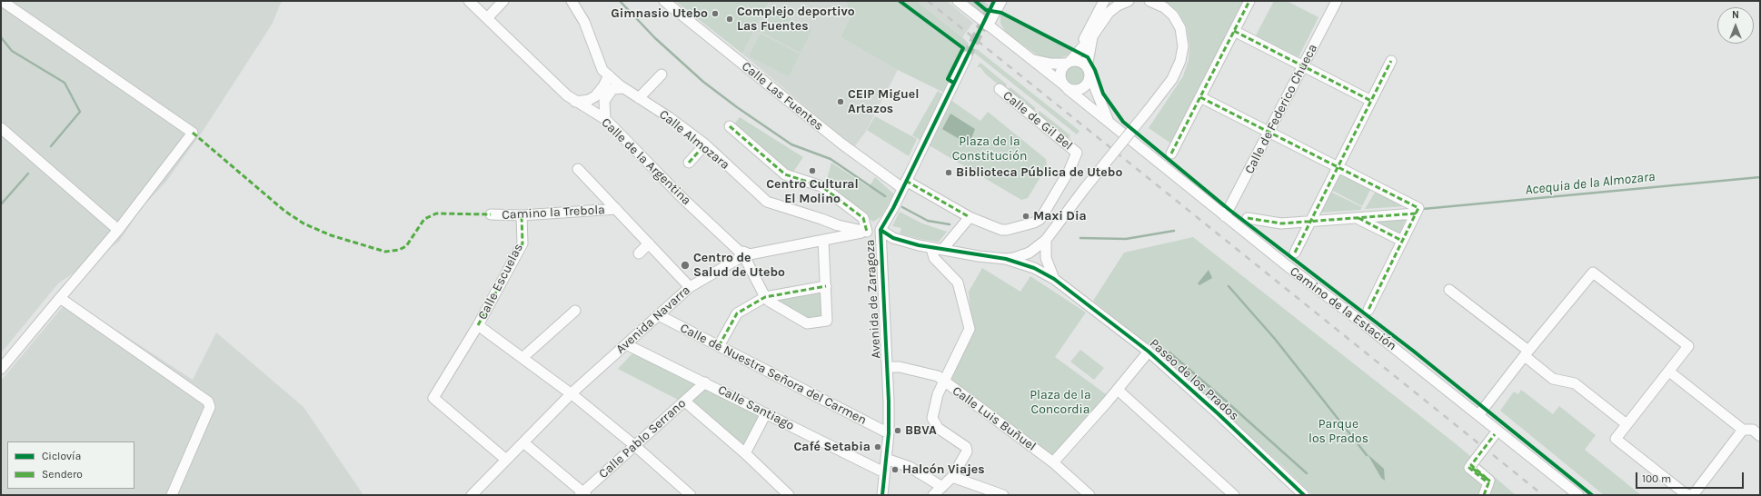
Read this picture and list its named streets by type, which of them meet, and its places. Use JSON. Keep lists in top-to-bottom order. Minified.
{"streets":{"street":["Calle Las Fuentes","Calle de Federico Chueca","Calle de Gil Bel","Calle Almozara","Calle de la Argentina","Camino la Trebola","Calle Escuelas","Avenida de Zaragoza","Camino de la Estación","Avenida Navarra","Calle de Nuestra Señora del Carmen","Paseo de los Prados","Calle Santiago","Calle Luis Buñuel","Calle Pablo Serrano"]},"crossings":[["Calle Las Fuentes","Calle de Gil Bel"],["Calle Las Fuentes","Avenida de Zaragoza"],["Calle de Federico Chueca","Camino de la Estación"],["Calle de Gil Bel","Avenida de Zaragoza"],["Calle Almozara","Avenida Navarra"],["Calle de la Argentina","Avenida Navarra"],["Camino la Trebola","Calle Escuelas"],["Calle Escuelas","Avenida Navarra"],["Avenida de Zaragoza","Avenida Navarra"],["Avenida de Zaragoza","Calle de Nuestra Señora del Carmen"],["Avenida de Zaragoza","Calle Santiago"],["Avenida de Zaragoza","Calle Luis Buñuel"],["Avenida Navarra","Calle de Nuestra Señora del Carmen"],["Avenida Navarra","Calle Santiago"],["Calle Santiago","Calle Pablo Serrano"]],"water":["Acequia de la Almozara"],"parks":["Plaza de la Constitución","Plaza de la Concordia","Parque los Prados"],"places":["Gimnasio Utebo","Complejo deportivo Las Fuentes","CEIP Miguel Artazos","Centro Cultural El Molino","Biblioteca Pública de Utebo","Maxi Dia","Centro de Salud de Utebo","BBVA","Café Setabia","Halcón Viajes"],"legend":["Ciclovía","Sendero"],"scale_bar":"100 m","north":"top"}
